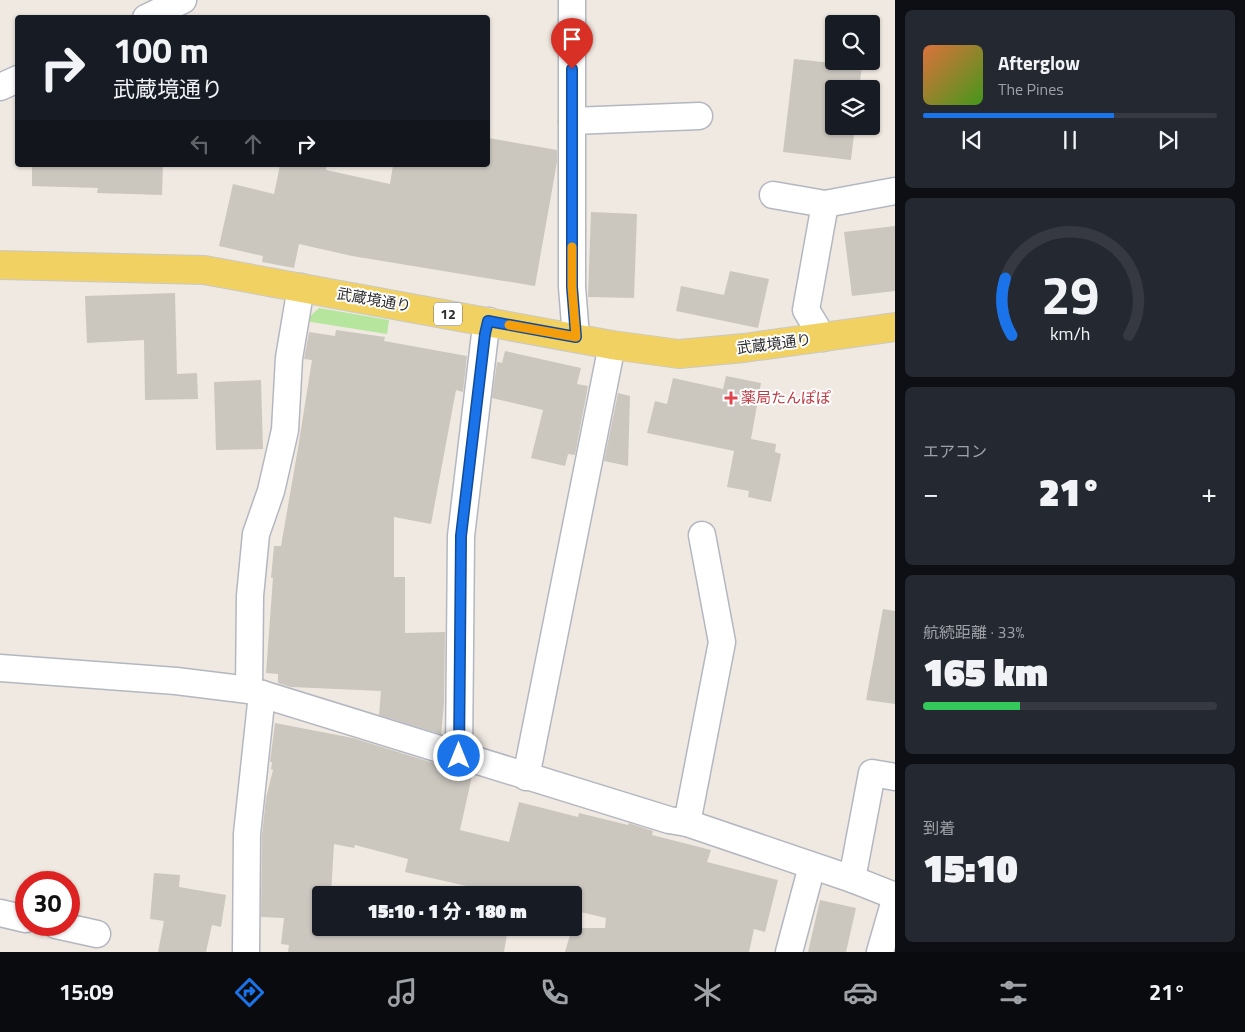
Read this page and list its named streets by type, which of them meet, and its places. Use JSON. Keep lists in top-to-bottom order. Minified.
{"streets":{"main road":["武蔵境通り","12"]},"places":{"health":["薬局たんぽぽ"]},"page":{"turn":["100 m","武蔵境通り"],"song":["Afterglow","The Pines"],"tile":["エアコン",["航続距離 · 33%","165 km"],["到着","15:10"]],"heat":["−","21°","+"],"limit":"30","trip":"15:10 · 1 分 · 180 m","tabs":["15:09","21°"],"gauge":["29","km/h"]}}
